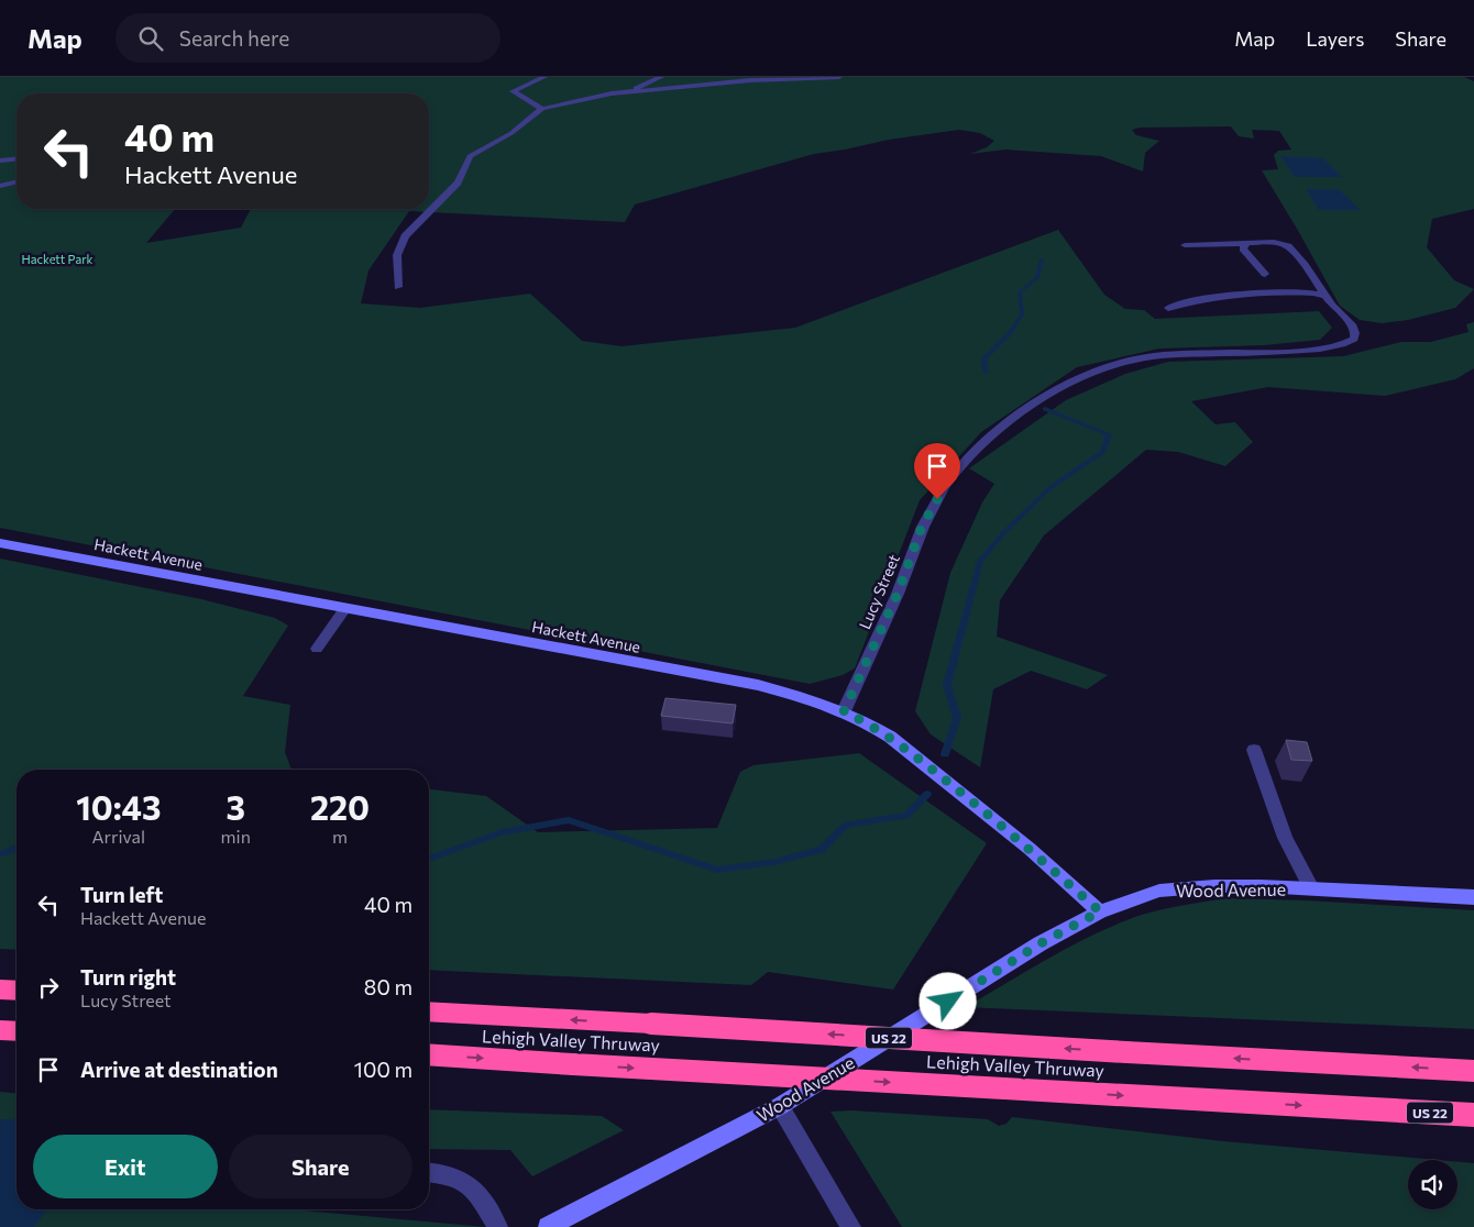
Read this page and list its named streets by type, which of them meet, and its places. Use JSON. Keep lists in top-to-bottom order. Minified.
{"streets":{"highway":["US 22","Lehigh Valley Thruway"],"main road":["Hackett Avenue","Wood Avenue"],"street":["Lucy Street"]},"crossings":[["Hackett Avenue","Lucy Street"],["Hackett Avenue","Wood Avenue"]],"parks":["Hackett Park"],"page":{"header":"Map","search":"Search here","nav":["Map","Layers","Share"],"turn":["40 m","Hackett Avenue"],"eta":["10:43","Arrival","3","min","220","m"],"list":[{"name":"Turn left","note":"Hackett Avenue","value":"40 m"},{"name":"Turn right","note":"Lucy Street","value":"80 m"},{"name":"Arrive at destination","value":"100 m"}],"buttons":["Exit","Share"]}}
